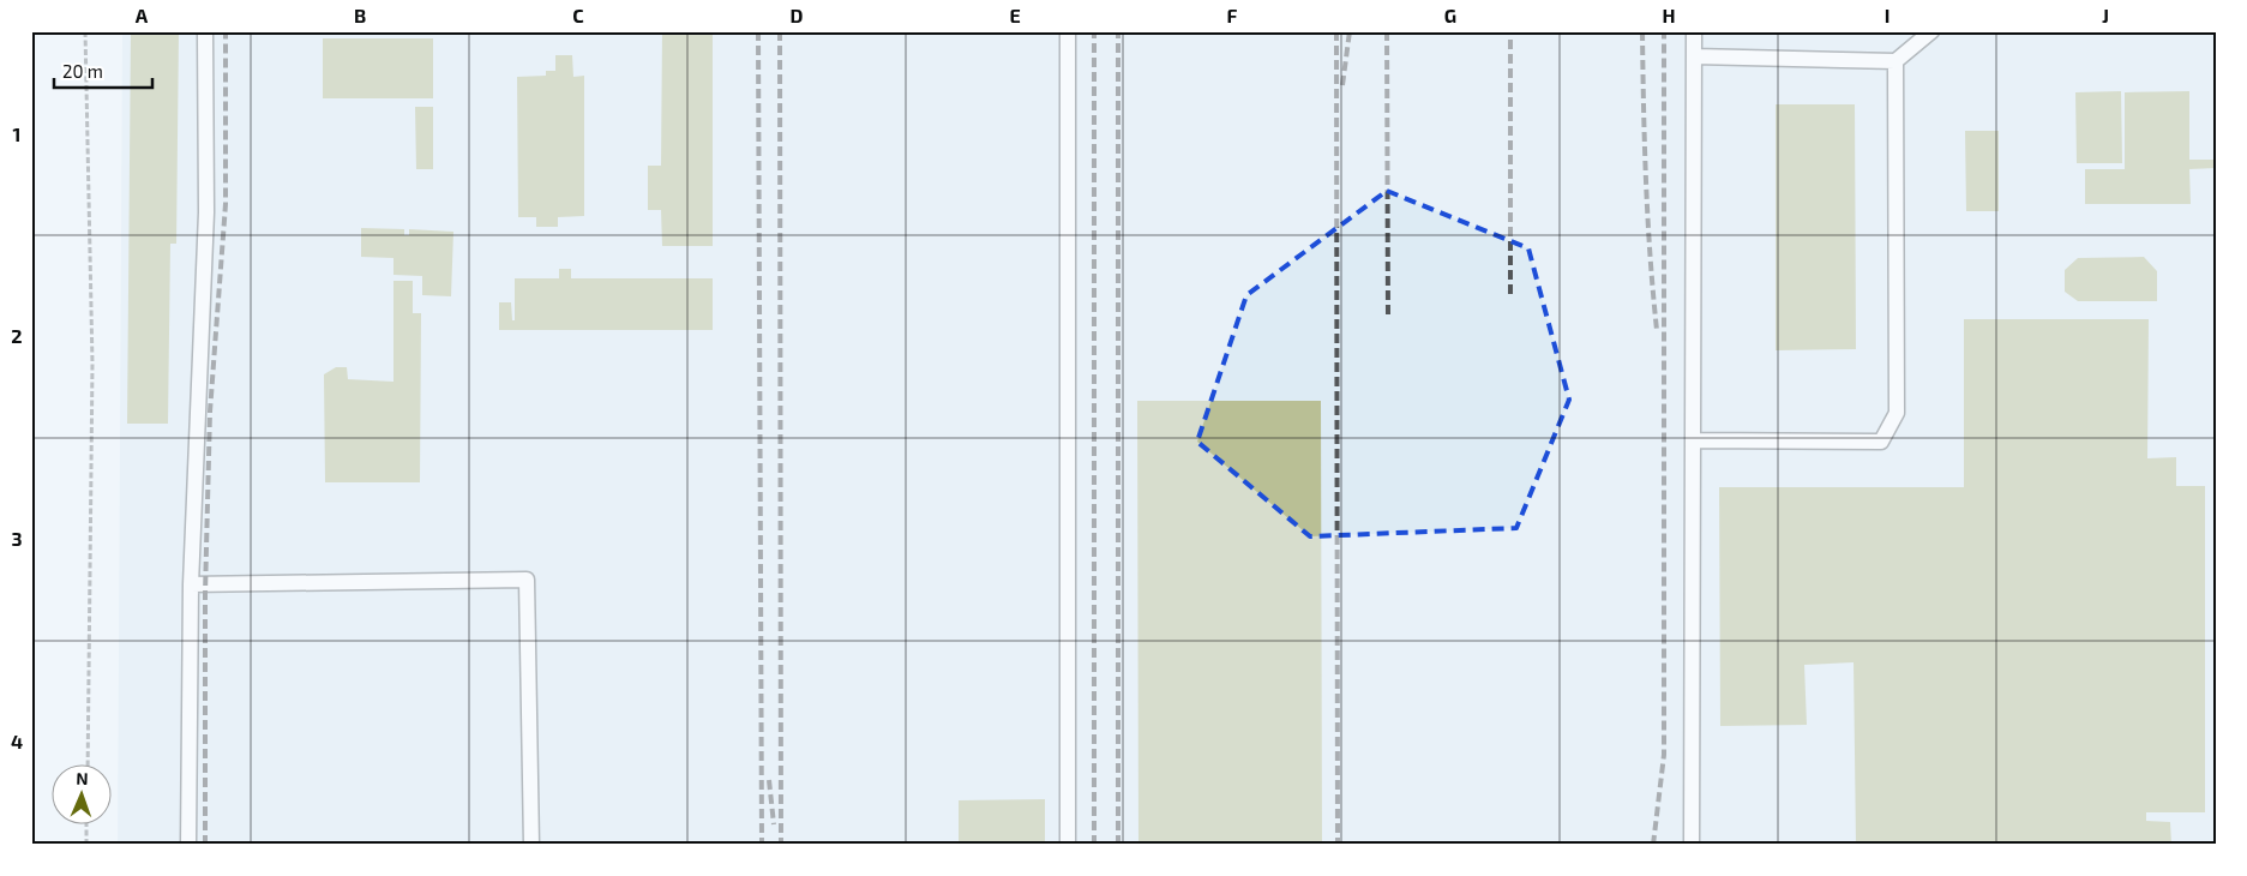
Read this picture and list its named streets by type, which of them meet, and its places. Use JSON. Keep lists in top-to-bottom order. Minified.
{"scale_bar":"20 m","north":"top","grid":{"columns":["A","B","C","D","E","F","G","H","I","J"],"rows":["1","2","3","4"]}}
